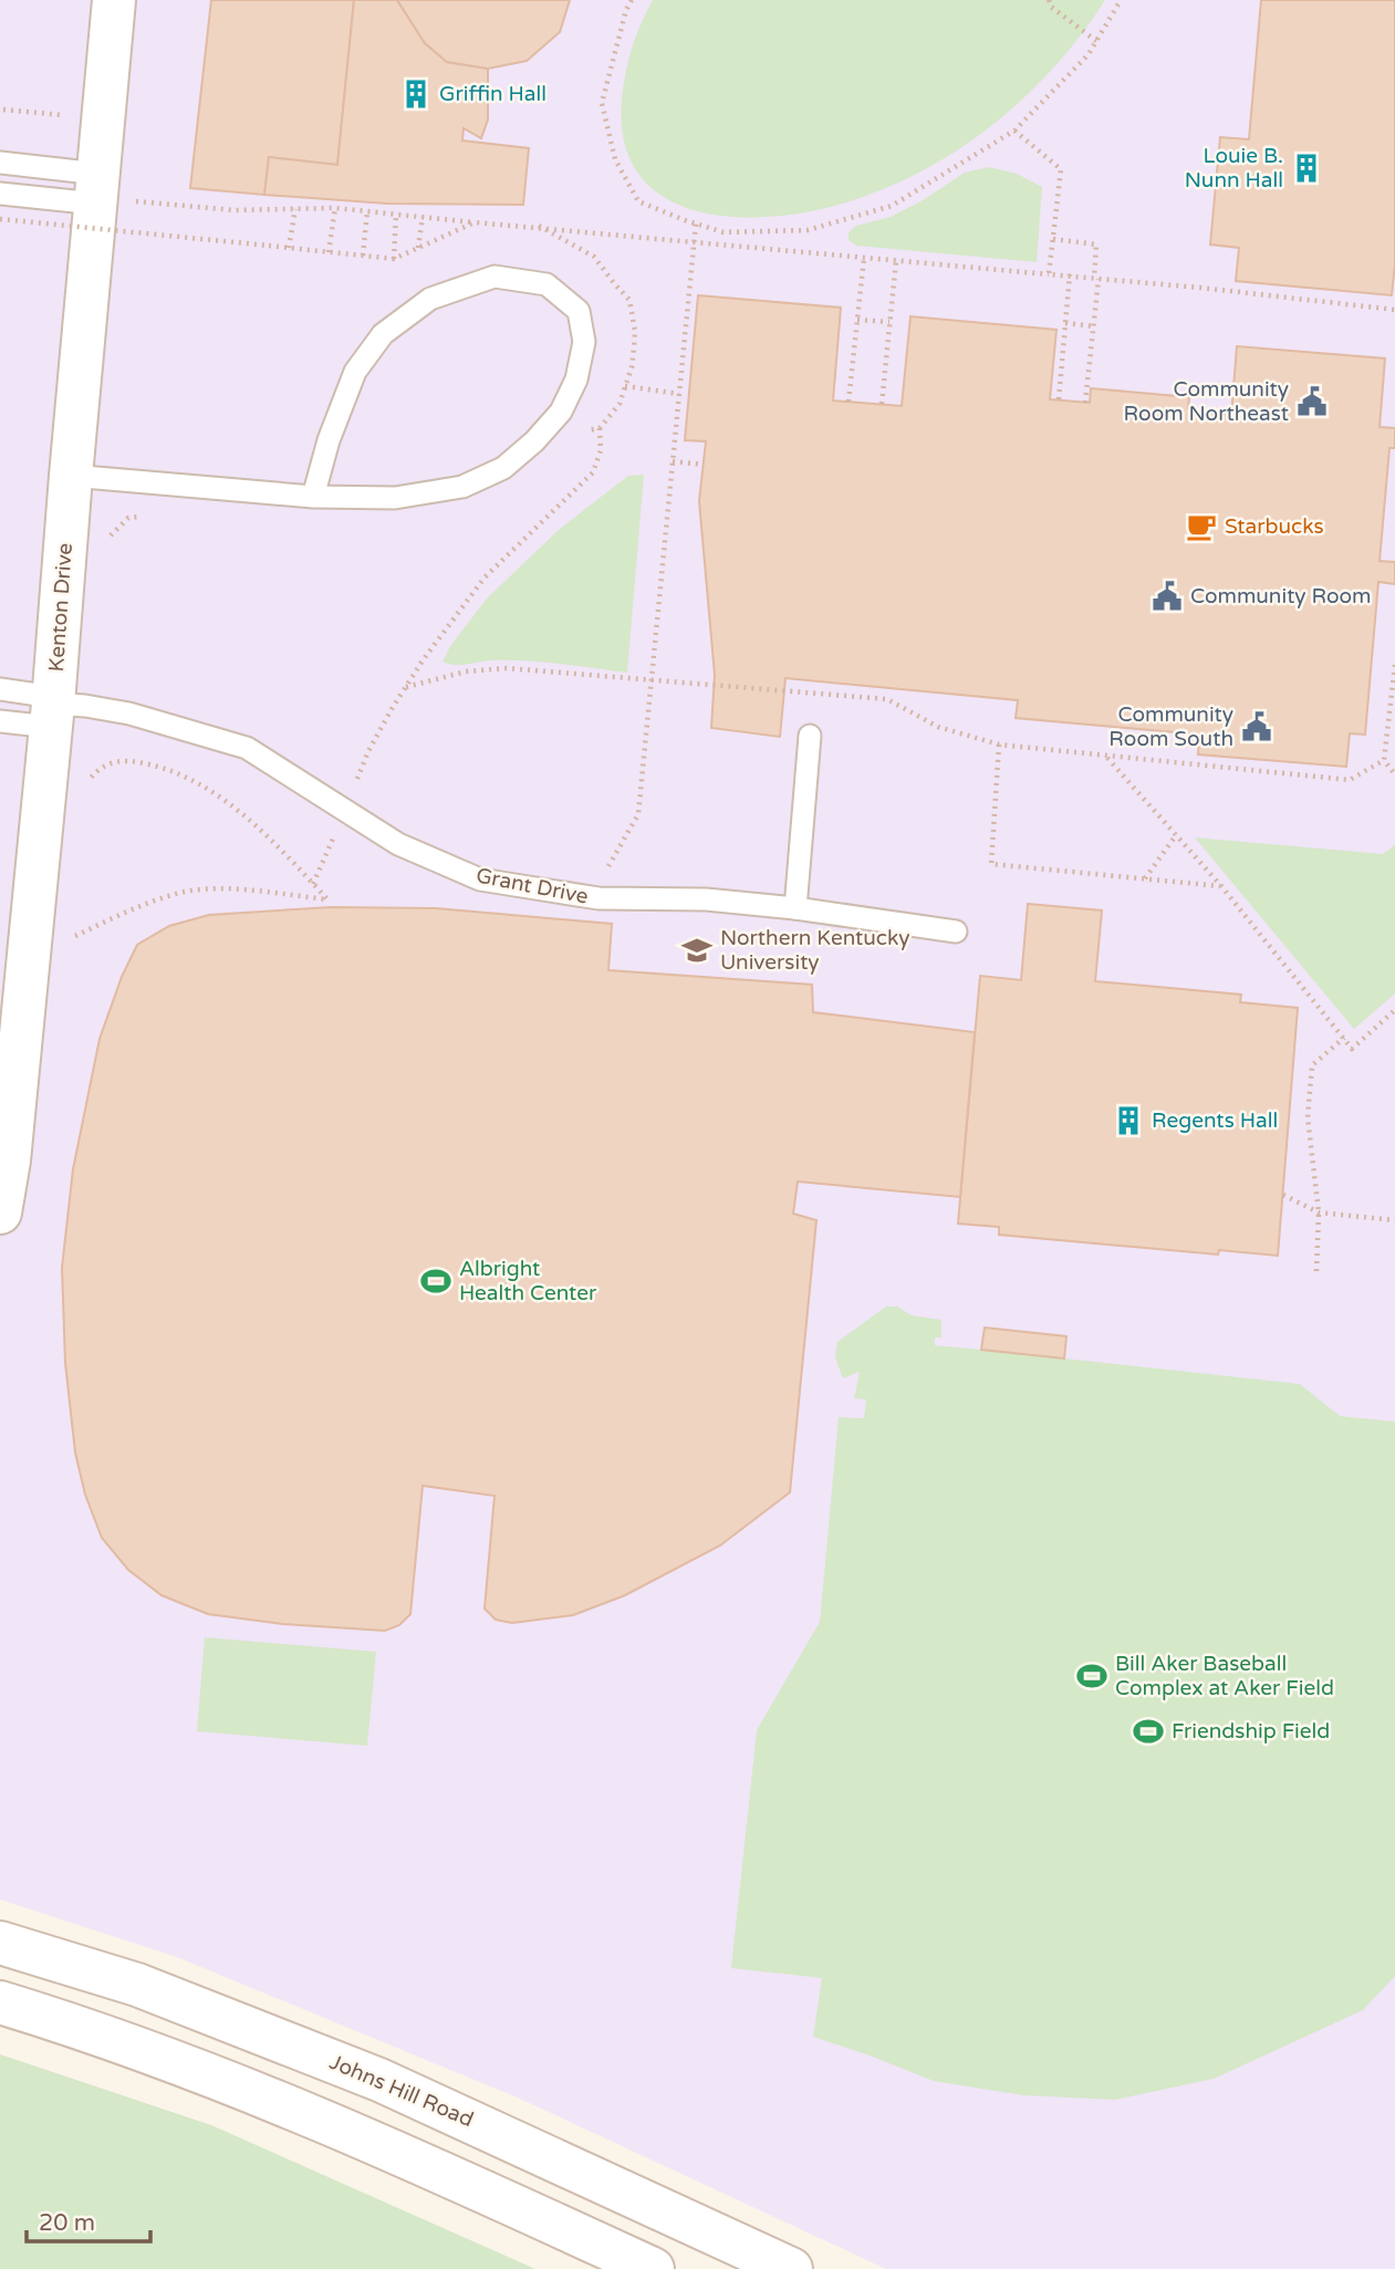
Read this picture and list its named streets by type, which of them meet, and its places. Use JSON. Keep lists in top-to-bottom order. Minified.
{"streets":{"main road":["Kenton Drive","Johns Hill Road"],"lane":["Grant Drive"]},"crossings":[["Kenton Drive","Grant Drive"]],"places":{"building":["Griffin Hall","Louie B. Nunn Hall","Regents Hall"],"public building":["Community Room Northeast","Community Room","Community Room South"],"cafe":["Starbucks"],"school or university":["Northern Kentucky University"],"sports":["Albright Health Center","Bill Aker Baseball Complex at Aker Field","Friendship Field"]},"scale_bar":"20 m"}
